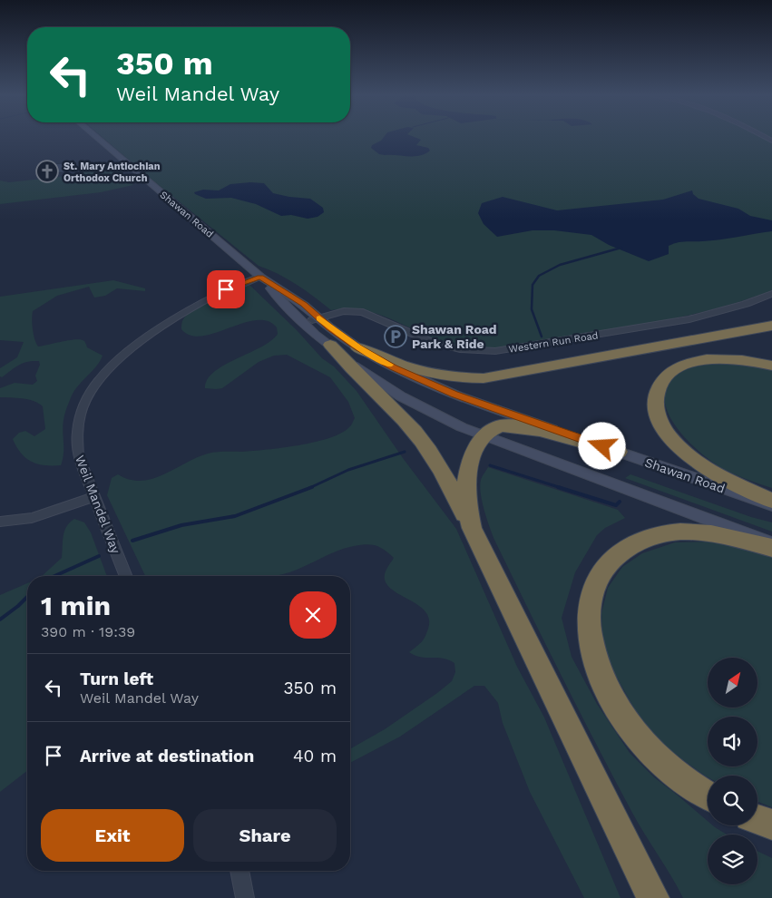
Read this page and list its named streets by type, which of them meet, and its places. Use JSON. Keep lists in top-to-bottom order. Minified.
{"streets":{"main road":["Shawan Road"],"street":["Western Run Road","Weil Mandel Way"]},"crossings":[["Shawan Road","Western Run Road"],["Shawan Road","Weil Mandel Way"]],"places":{"church":["St. Mary Antiochian Orthodox Church"],"parking":["Shawan Road Park & Ride"]},"north":"top right","page":{"turn":["350 m","Weil Mandel Way"],"heading":["1 min","390 m · 19:39"],"list":[{"name":"Turn left","note":"Weil Mandel Way","value":"350 m"},{"name":"Arrive at destination","value":"40 m"}],"buttons":["Exit","Share"]}}
